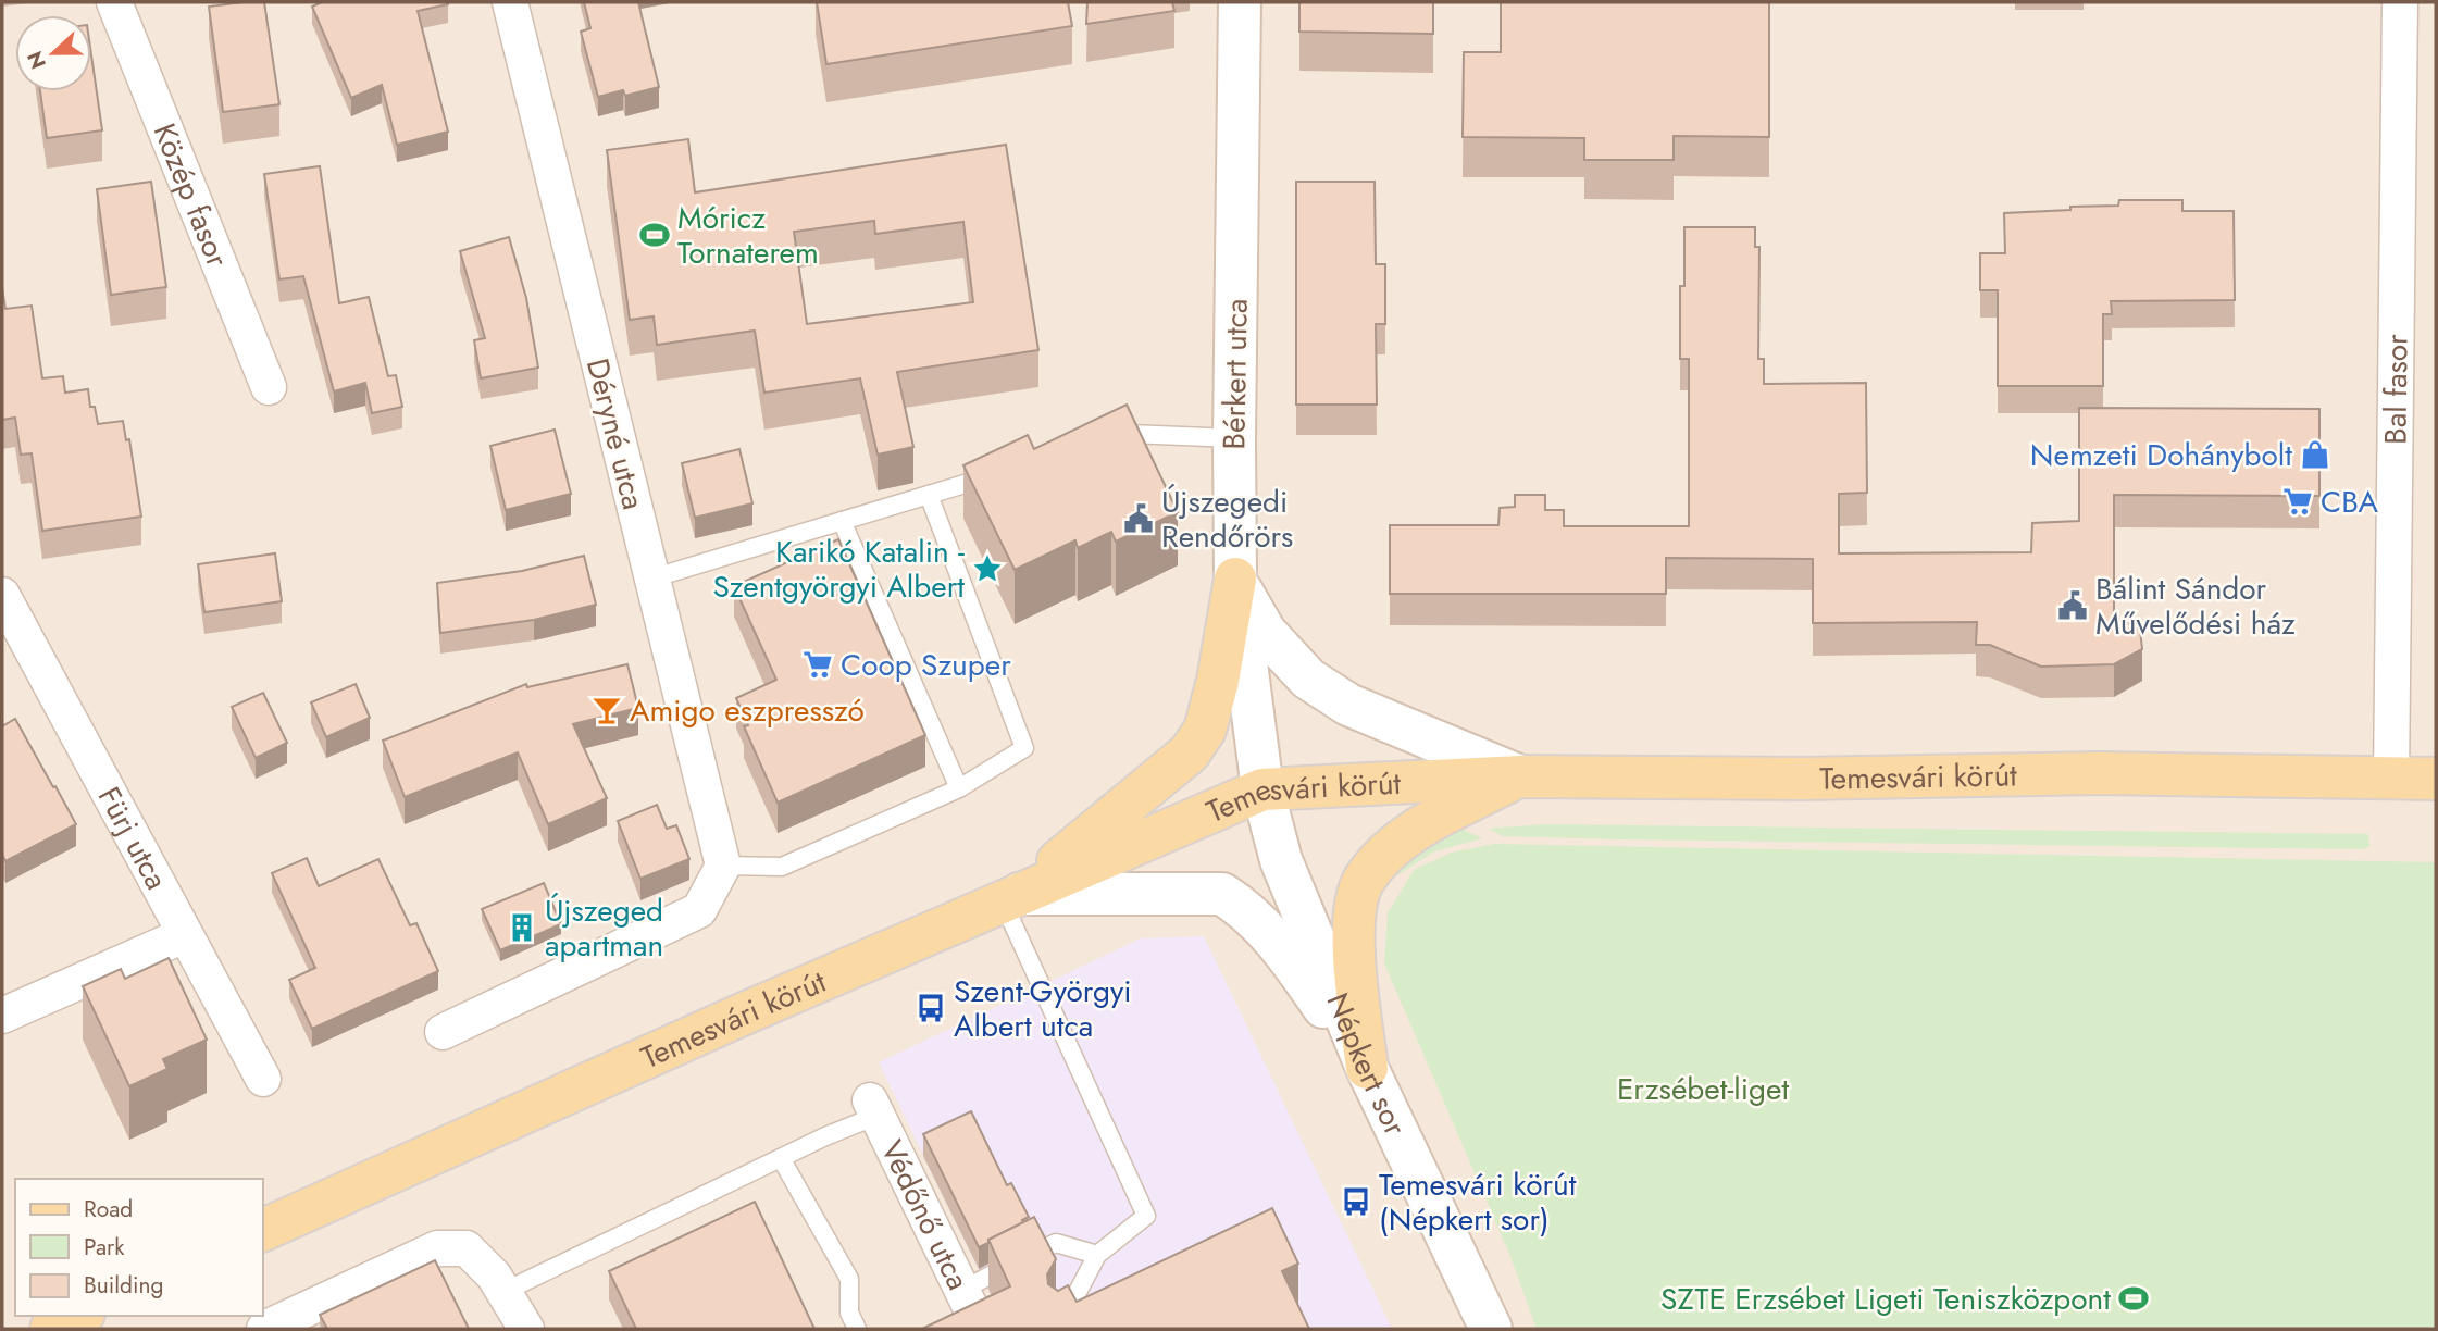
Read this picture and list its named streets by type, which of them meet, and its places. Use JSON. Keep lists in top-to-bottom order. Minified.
{"streets":{"main road":["Temesvári körút"],"street":["Közép fasor","Bérkert utca","Bal fasor","Déryné utca","Fürj utca","Népkert sor","Védőnő utca"]},"crossings":[["Bérkert utca","Temesvári körút"],["Bérkert utca","Népkert sor"],["Bal fasor","Temesvári körút"],["Temesvári körút","Népkert sor"]],"parks":["Erzsébet-liget"],"places":{"sports":["Móricz Tornaterem","SZTE Erzsébet Ligeti Teniszközpont"],"shop":["Nemzeti Dohánybolt"],"supermarket":["CBA","Coop Szuper"],"public building":["Újszegedi Rendőrörs","Bálint Sándor Művelődési ház"],"place":["Karikó Katalin - Szentgyörgyi Albert"],"bar":["Amigo eszpresszó"],"building":["Újszeged apartman"],"bus stop":["Szent-Györgyi Albert utca","Temesvári körút (Népkert sor)"]},"legend":["Road","Park","Building"],"north":"left"}
